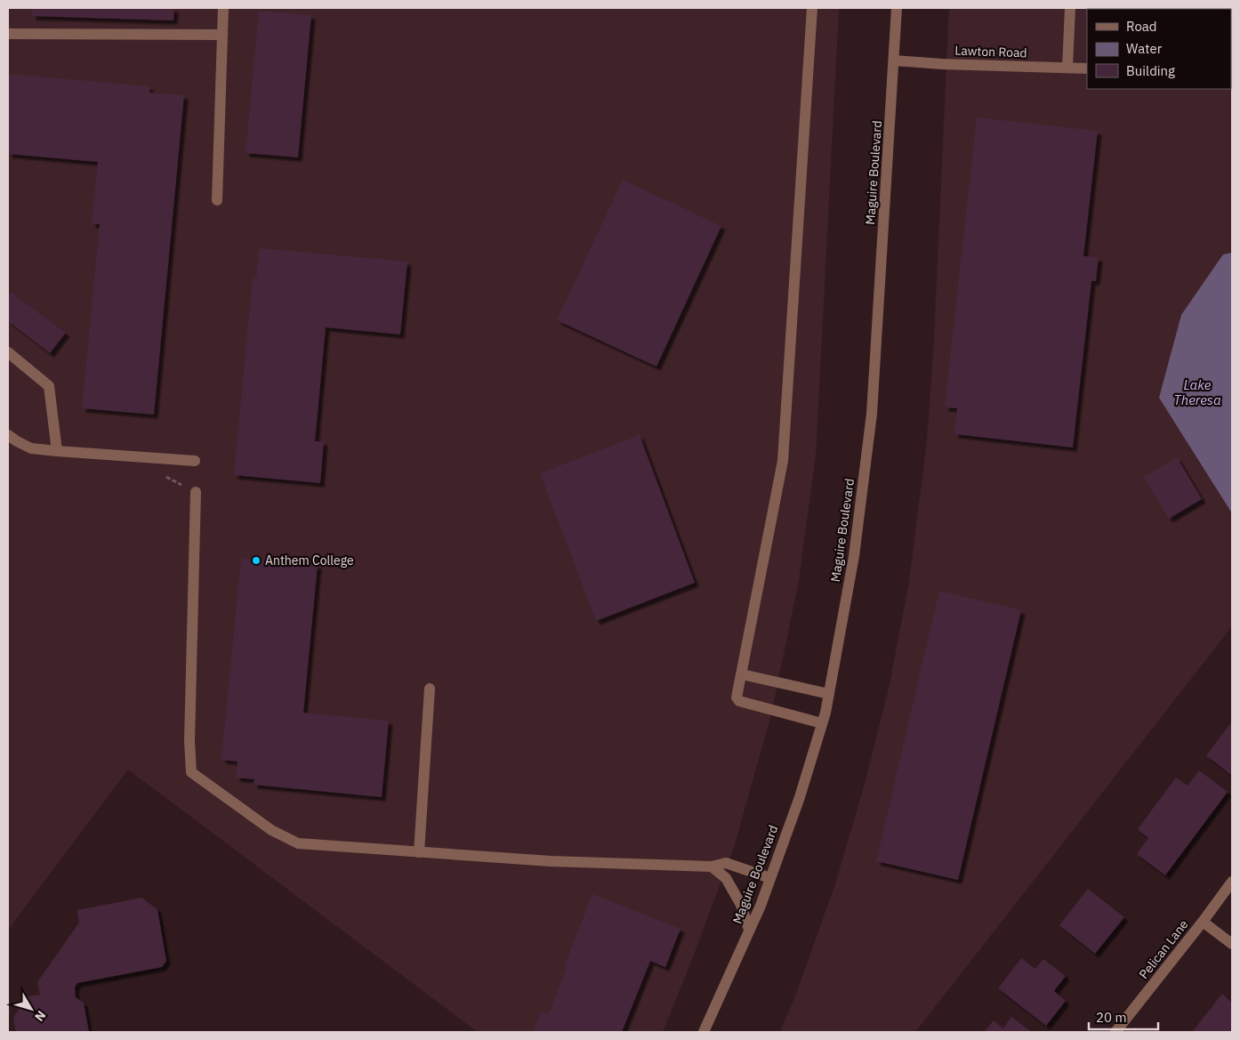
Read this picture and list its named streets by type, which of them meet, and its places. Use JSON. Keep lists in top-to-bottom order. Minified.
{"streets":{"street":["Lawton Road","Maguire Boulevard","Pelican Lane"]},"crossings":[["Lawton Road","Maguire Boulevard"]],"water":["Lake Theresa"],"places":["Anthem College"],"legend":["Road","Water","Building"],"scale_bar":"20 m","north":"bottom right"}
